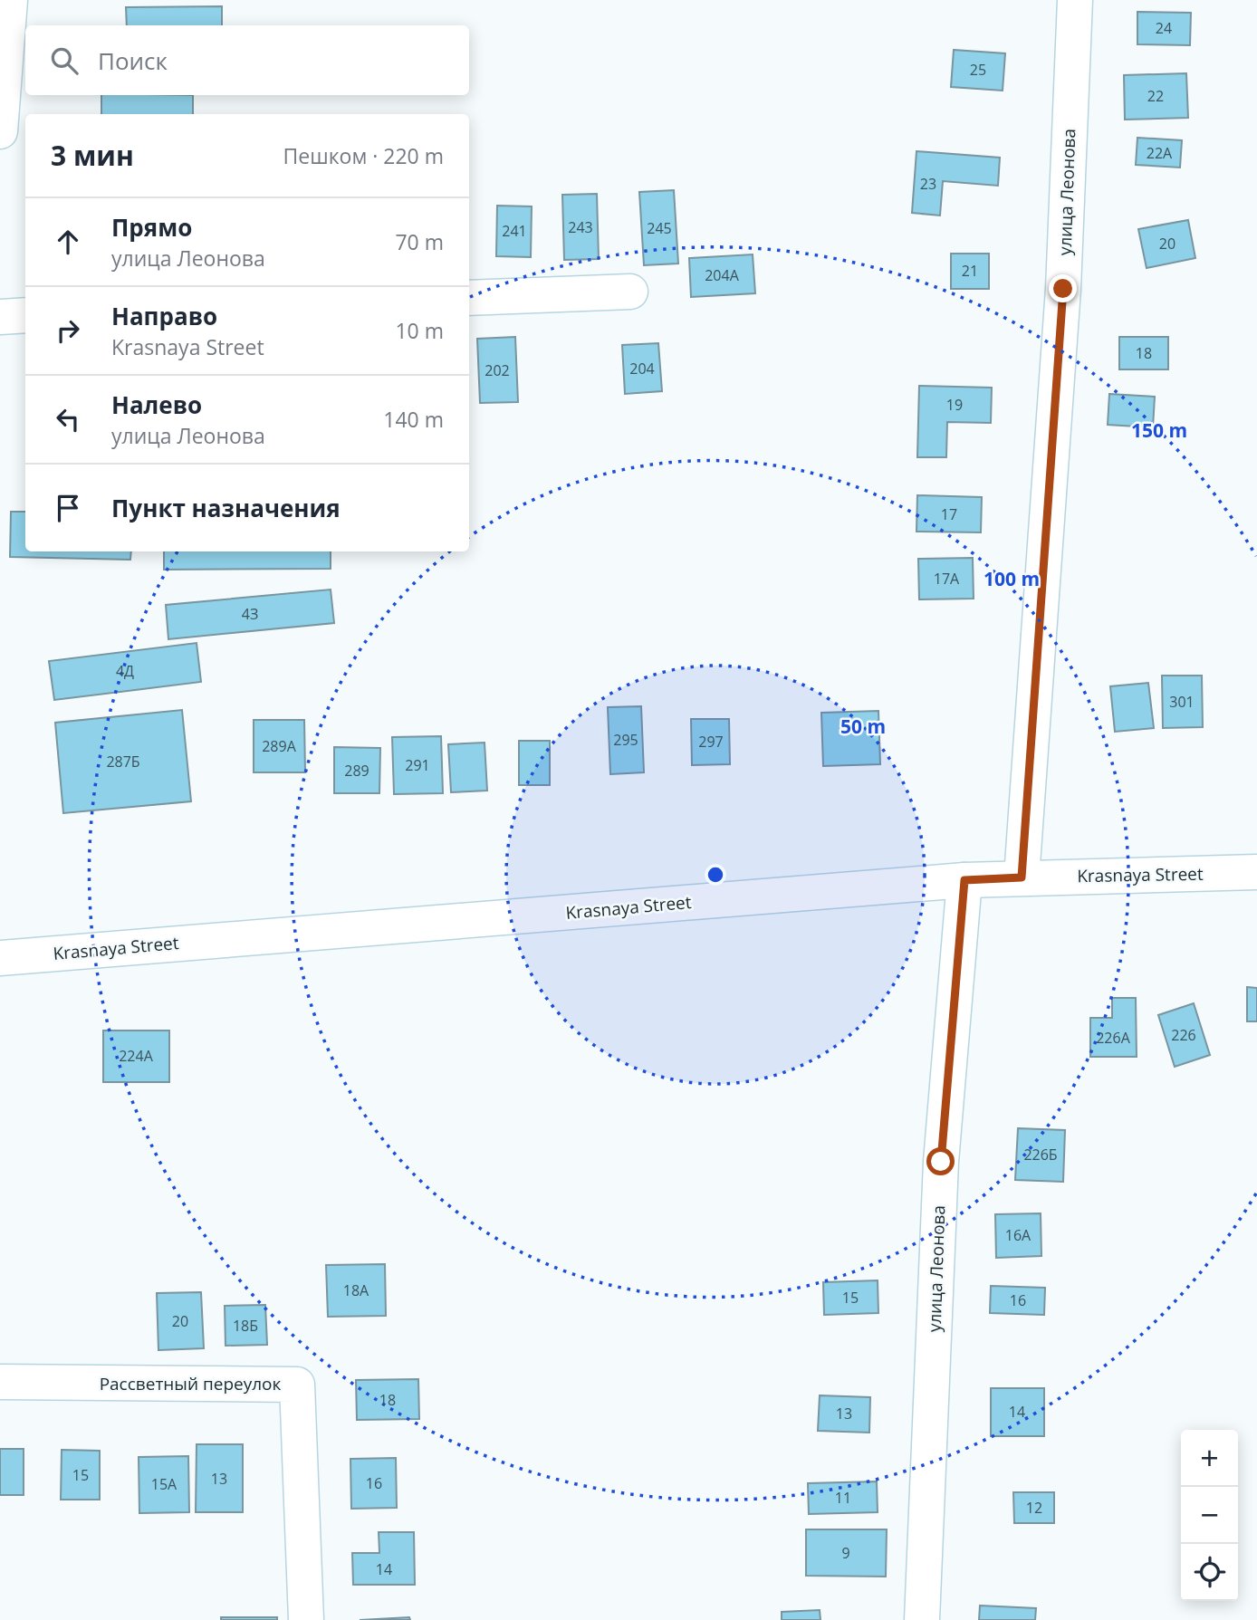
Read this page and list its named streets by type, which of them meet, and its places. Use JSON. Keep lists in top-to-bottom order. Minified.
{"streets":{"street":["улица Леонова","Krasnaya Street","Рассветный переулок"]},"crossings":[["улица Леонова","Krasnaya Street"]],"house_numbers":["24","25","22","22А","23","243","245","241","20","21","204А","18","204","202","19","17","17А","4З","4Д","301","295","297","289А","287Б","291","289","226","226А","224А","226Б","16А","18А","15","16","20","18Б","18","14","13","15","13","16","15А","11","12","9","14"],"page":{"search":"Поиск","heading":["3 мин","Пешком · 220 m"],"list":[["Прямо","улица Леонова","70 m"],["Направо","Krasnaya Street","10 m"],["Налево","улица Леонова","140 m"],"Пункт назначения"],"map_buttons":["+","−"]},"rings":["150 m","100 m","50 m"]}
